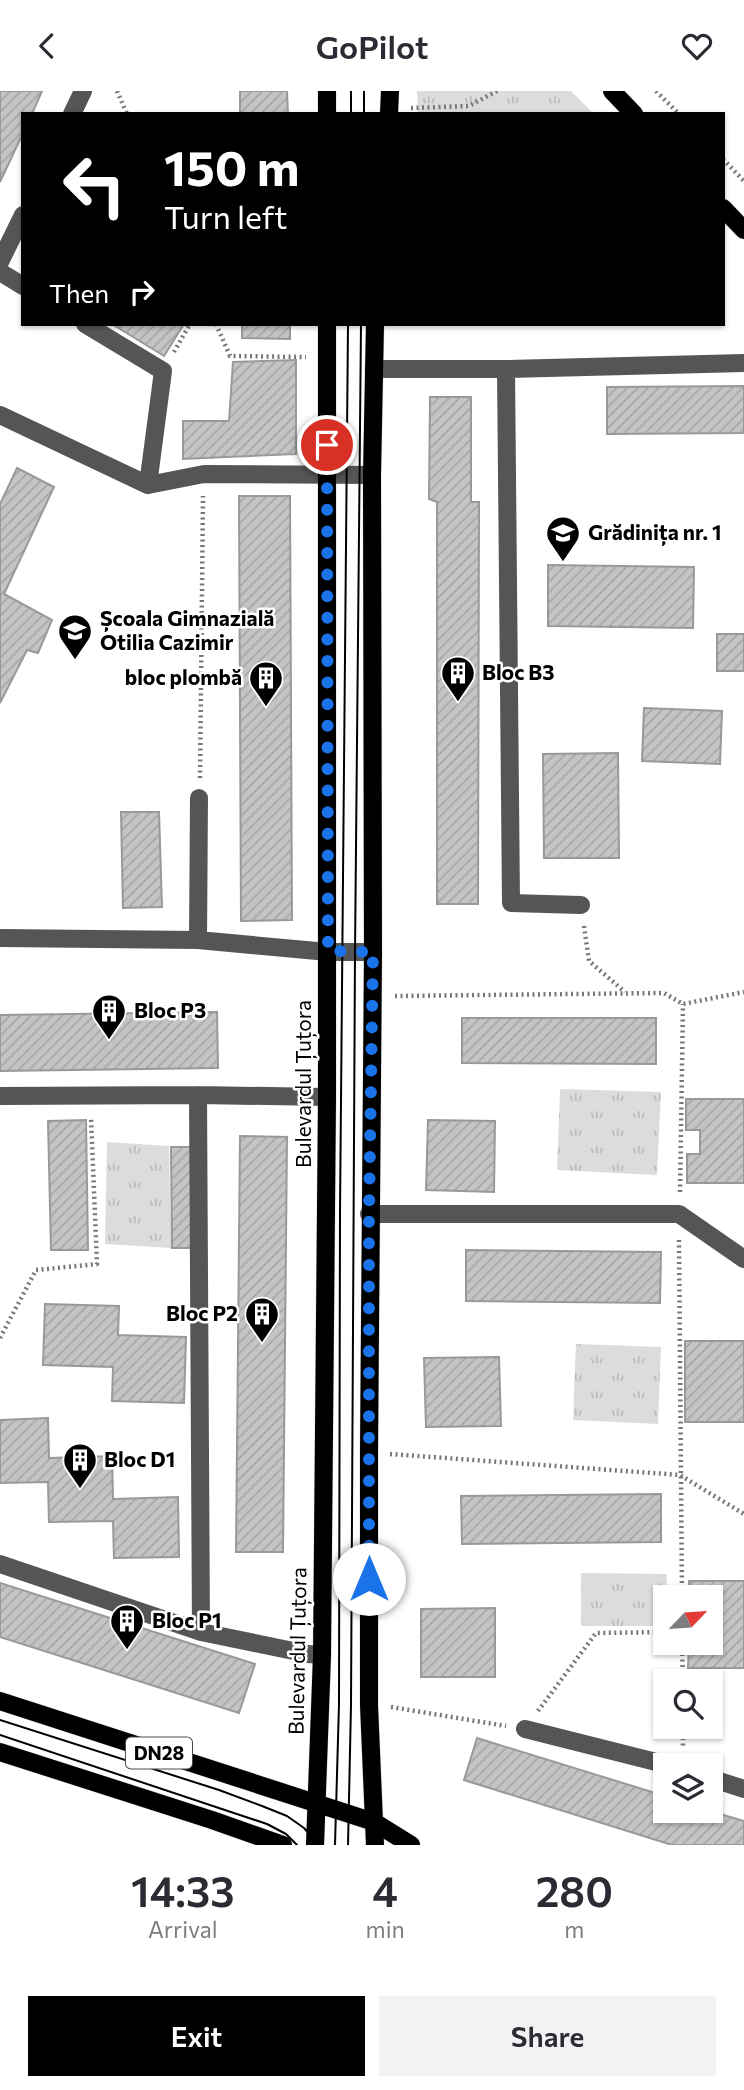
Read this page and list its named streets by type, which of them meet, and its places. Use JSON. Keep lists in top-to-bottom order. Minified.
{"streets":{"main road":["Bulevardul Țuțora","DN28"]},"crossings":[["Bulevardul Țuțora","DN28"]],"places":{"school or university":["Grădinița nr. 1","Școala Gimnazială Otilia Cazimir"],"building":["Bloc B3","bloc plombă","Bloc P3","Bloc P2","Bloc D1","Bloc P1"]},"north":"top right","page":{"header":"GoPilot","turn":["150 m","Turn left"],"then":"Then","eta":["14:33","Arrival","4","min","280","m"],"buttons":["Exit","Share"]}}
